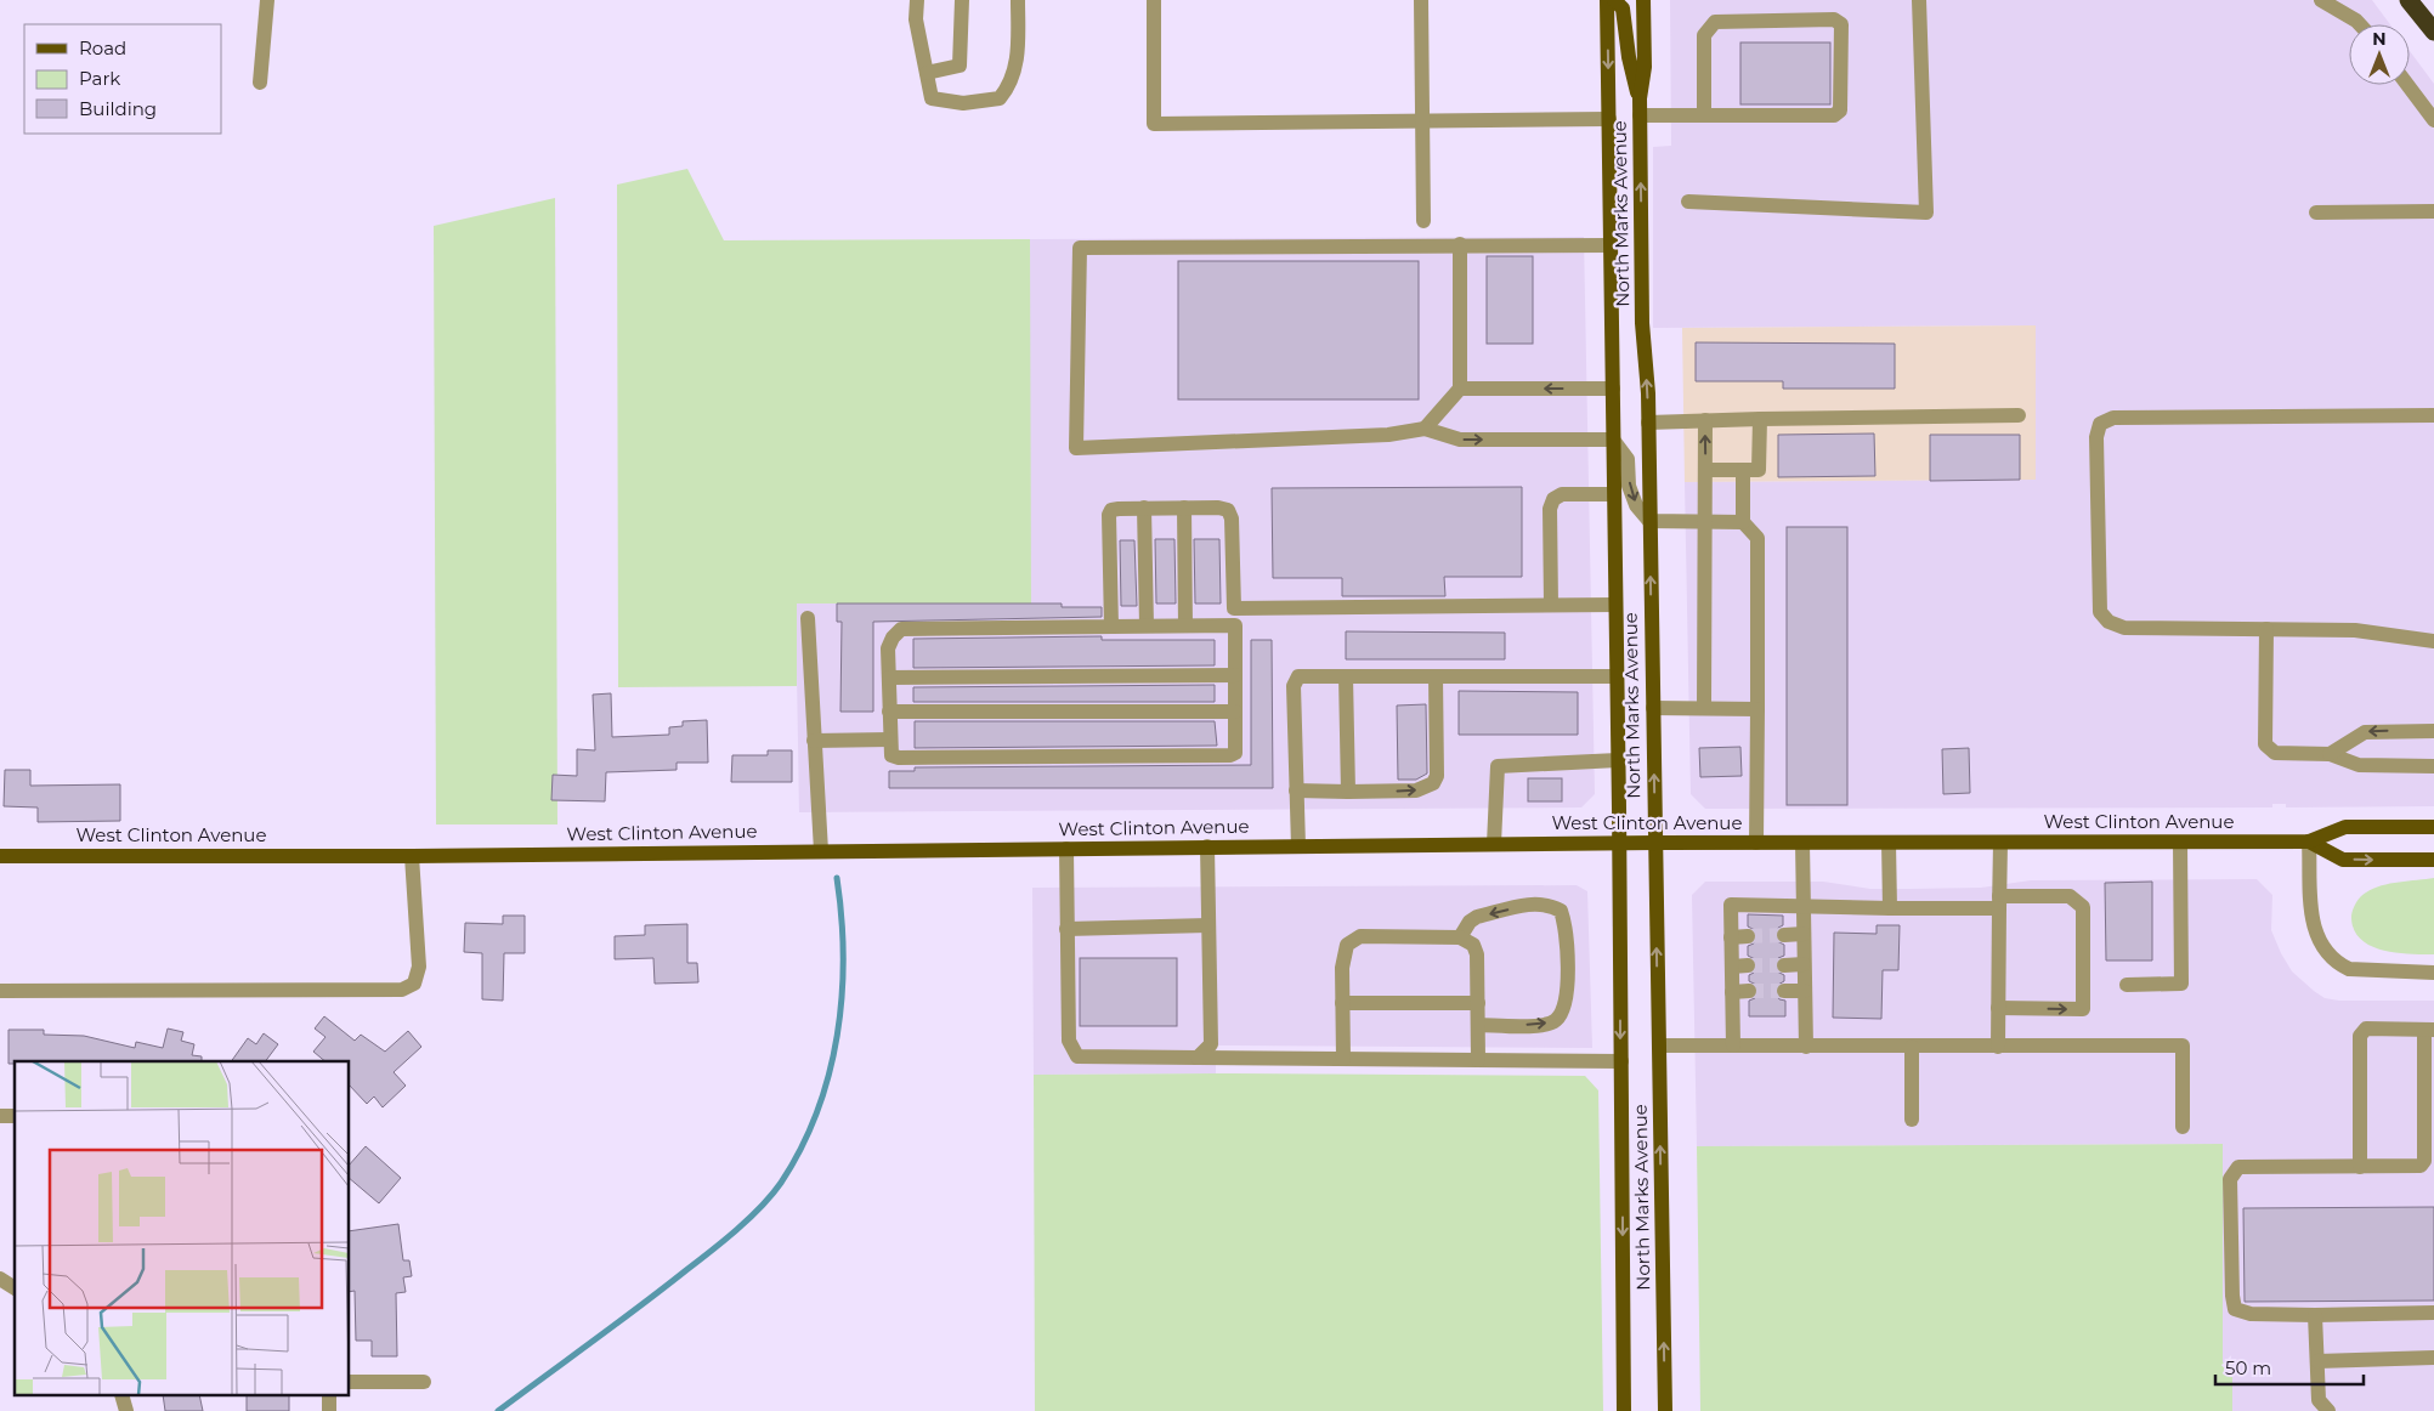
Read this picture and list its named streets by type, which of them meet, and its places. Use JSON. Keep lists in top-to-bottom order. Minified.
{"streets":{"main road":["North Marks Avenue","West Clinton Avenue"]},"crossings":[["North Marks Avenue","West Clinton Avenue"]],"legend":["Road","Park","Building"],"scale_bar":"50 m","north":"top"}
